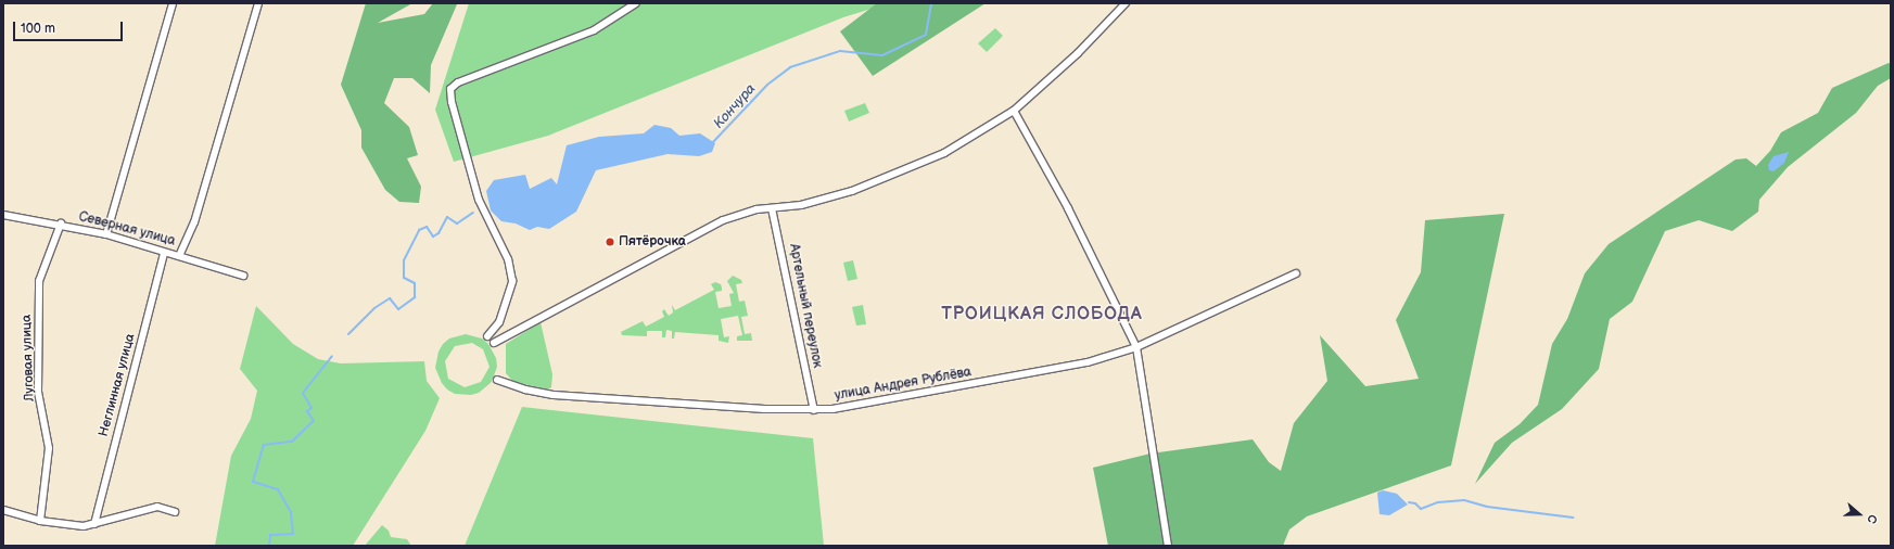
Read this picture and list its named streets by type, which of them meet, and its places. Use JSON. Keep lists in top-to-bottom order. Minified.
{"streets":{"street":["Северная улица","Артельный переулок","Луговая улица","улица Андрея Рублёва","Неглинная улица"]},"crossings":[["Северная улица","Луговая улица"],["Северная улица","Неглинная улица"],["Артельный переулок","улица Андрея Рублёва"]],"districts":["ТРОИЦКАЯ СЛОБОДА"],"water":["Кончура"],"places":["Пятёрочка"],"scale_bar":"100 m","north":"right"}
